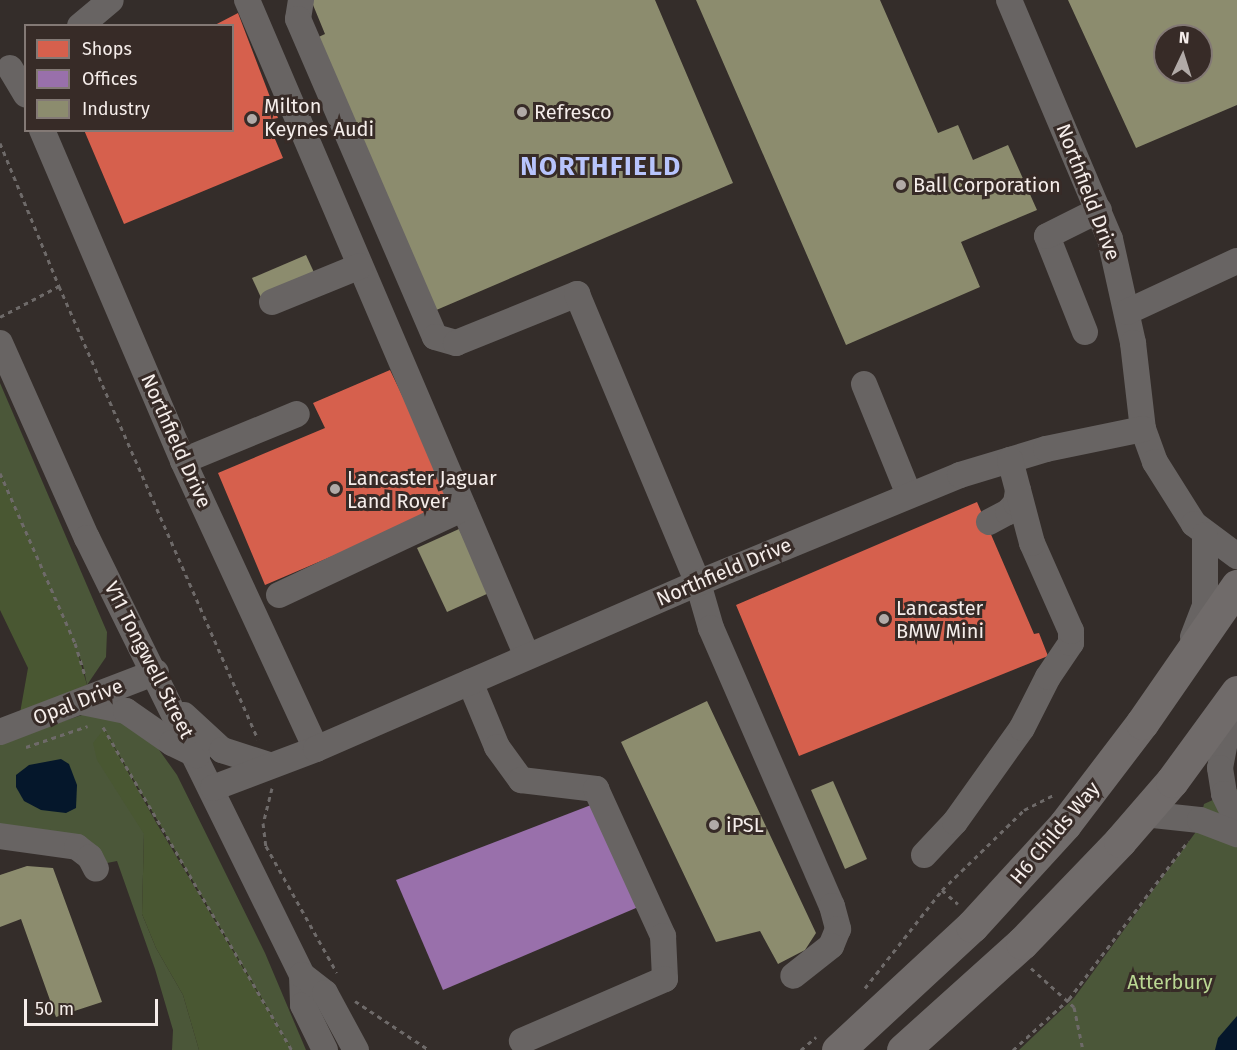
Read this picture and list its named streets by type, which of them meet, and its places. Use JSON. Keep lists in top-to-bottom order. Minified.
{"streets":{"highway":["H6 Childs Way"],"street":["Northfield Drive","V11 Tongwell Street","Opal Drive"]},"crossings":[["Northfield Drive","V11 Tongwell Street"],["V11 Tongwell Street","Opal Drive"]],"districts":["NORTHFIELD"],"parks":["Atterbury"],"places":["Refresco","Milton Keynes Audi","Ball Corporation","Lancaster Jaguar Land Rover","Lancaster BMW Mini","iPSL"],"legend":["Shops","Offices","Industry"],"scale_bar":"50 m","north":"top"}
